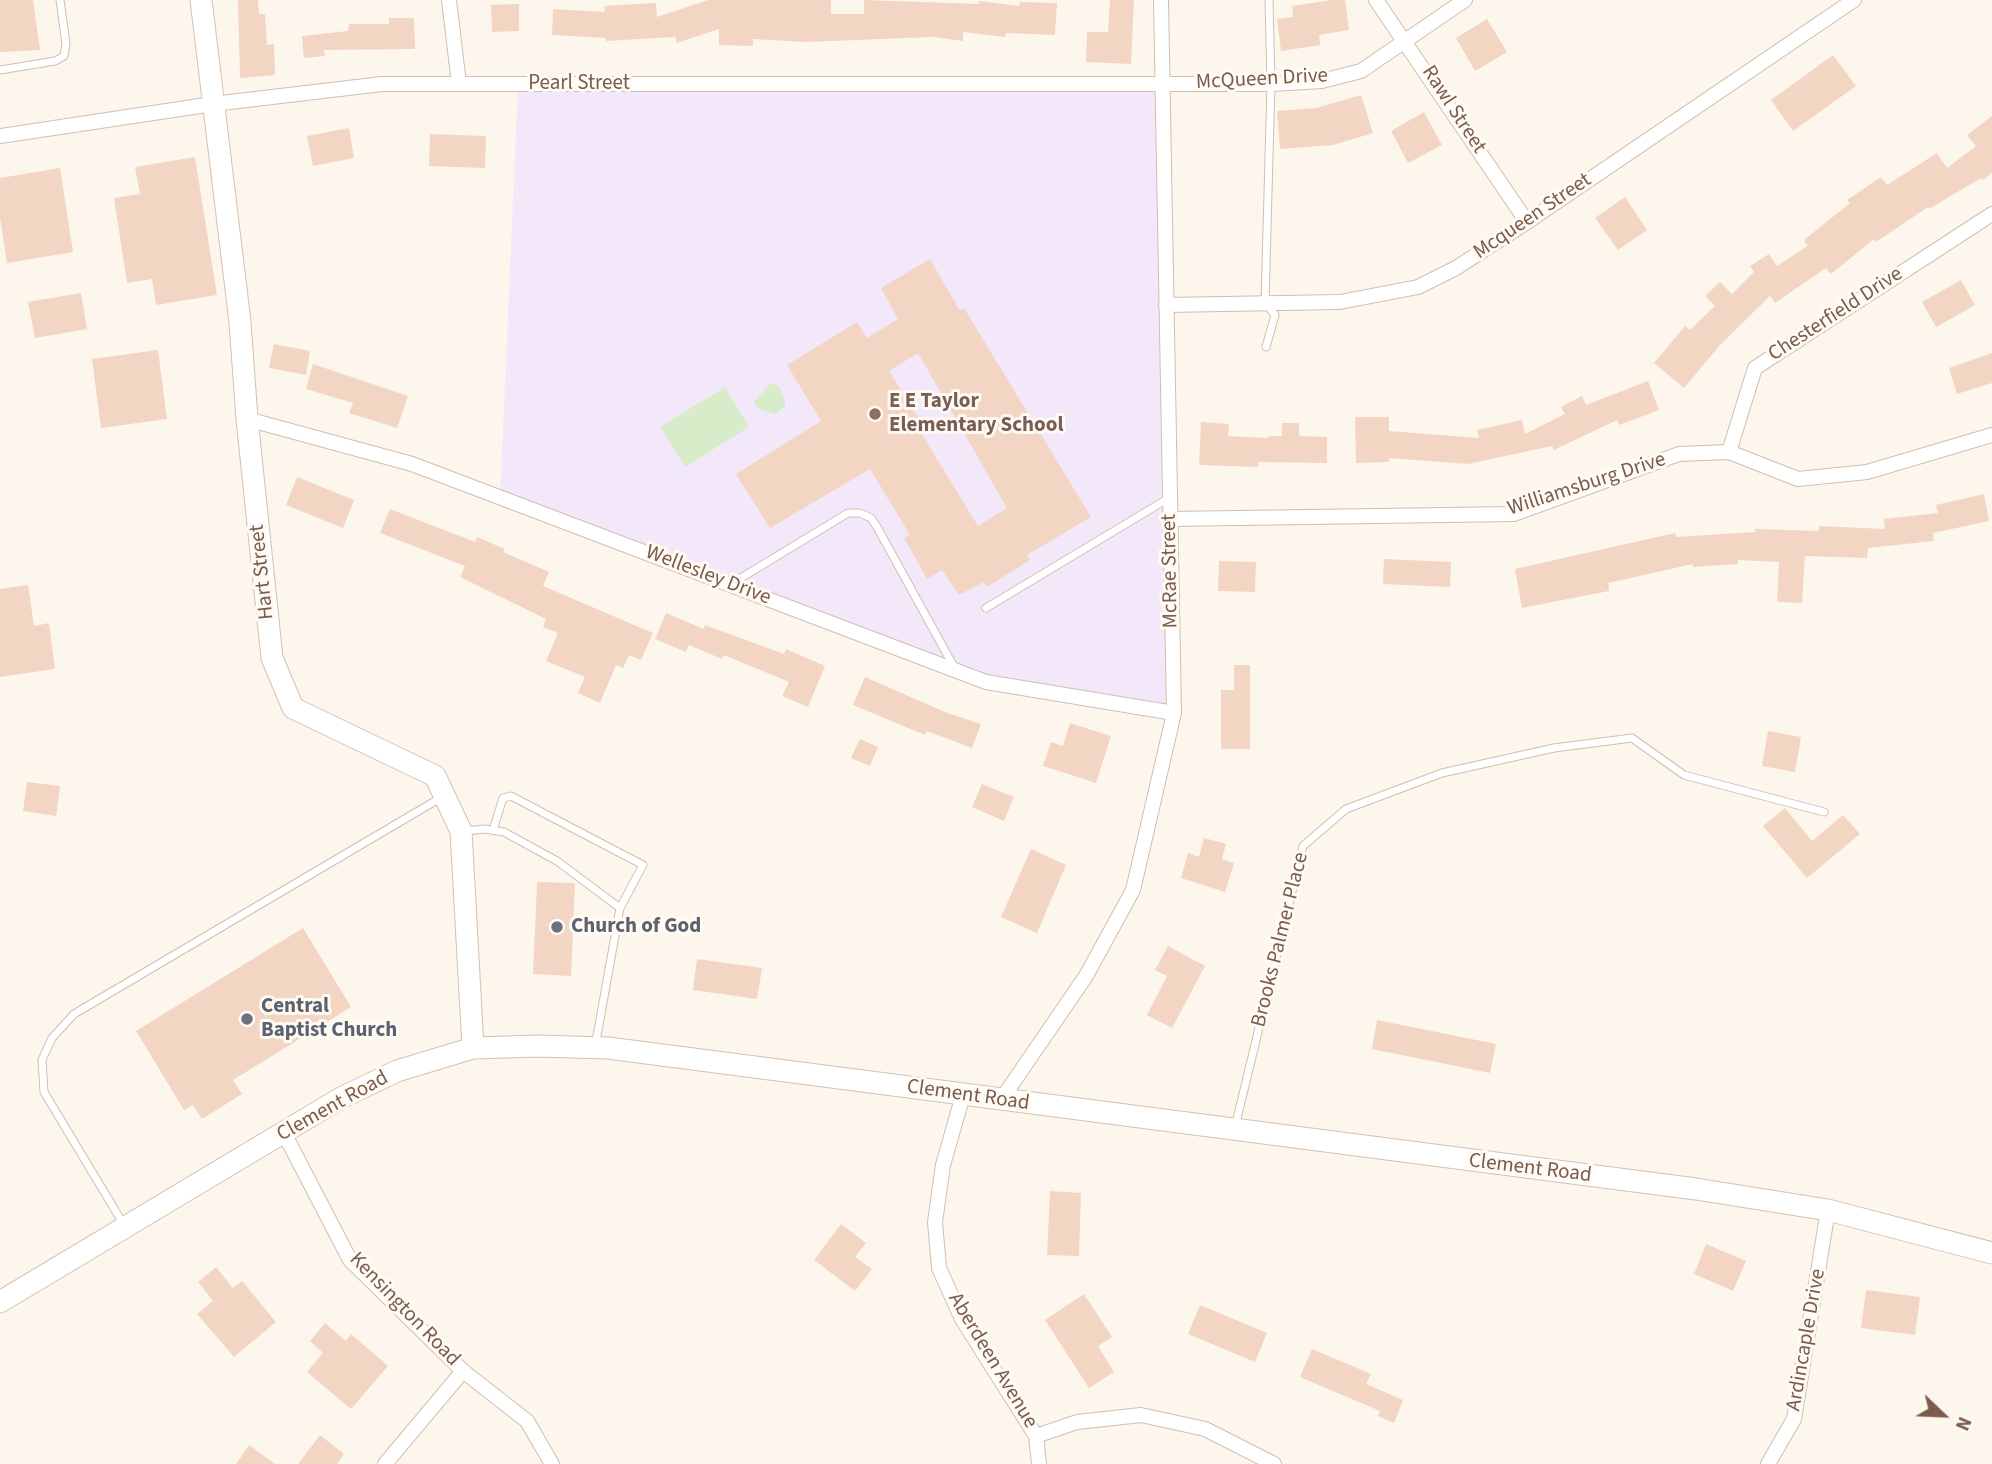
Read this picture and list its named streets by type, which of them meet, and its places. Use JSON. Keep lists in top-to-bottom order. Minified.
{"streets":{"street":["McQueen Drive","Pearl Street","Rawl Street","Mcqueen Street","Chesterfield Drive","Williamsburg Drive","McRae Street","Hart Street","Wellesley Drive","Clement Road","Kensington Road","Ardincaple Drive","Aberdeen Avenue"],"lane":["Brooks Palmer Place"]},"crossings":[["McQueen Drive","Pearl Street"],["McQueen Drive","Rawl Street"],["McQueen Drive","McRae Street"],["Pearl Street","McRae Street"],["Pearl Street","Hart Street"],["Rawl Street","Mcqueen Street"],["Mcqueen Street","McRae Street"],["Chesterfield Drive","Williamsburg Drive"],["Williamsburg Drive","McRae Street"],["McRae Street","Wellesley Drive"],["McRae Street","Clement Road"],["Hart Street","Wellesley Drive"],["Hart Street","Clement Road"],["Brooks Palmer Place","Clement Road"],["Clement Road","Kensington Road"],["Clement Road","Ardincaple Drive"],["Clement Road","Aberdeen Avenue"]],"places":["E E Taylor Elementary School","Church of God","Central Baptist Church"],"north":"bottom right"}
